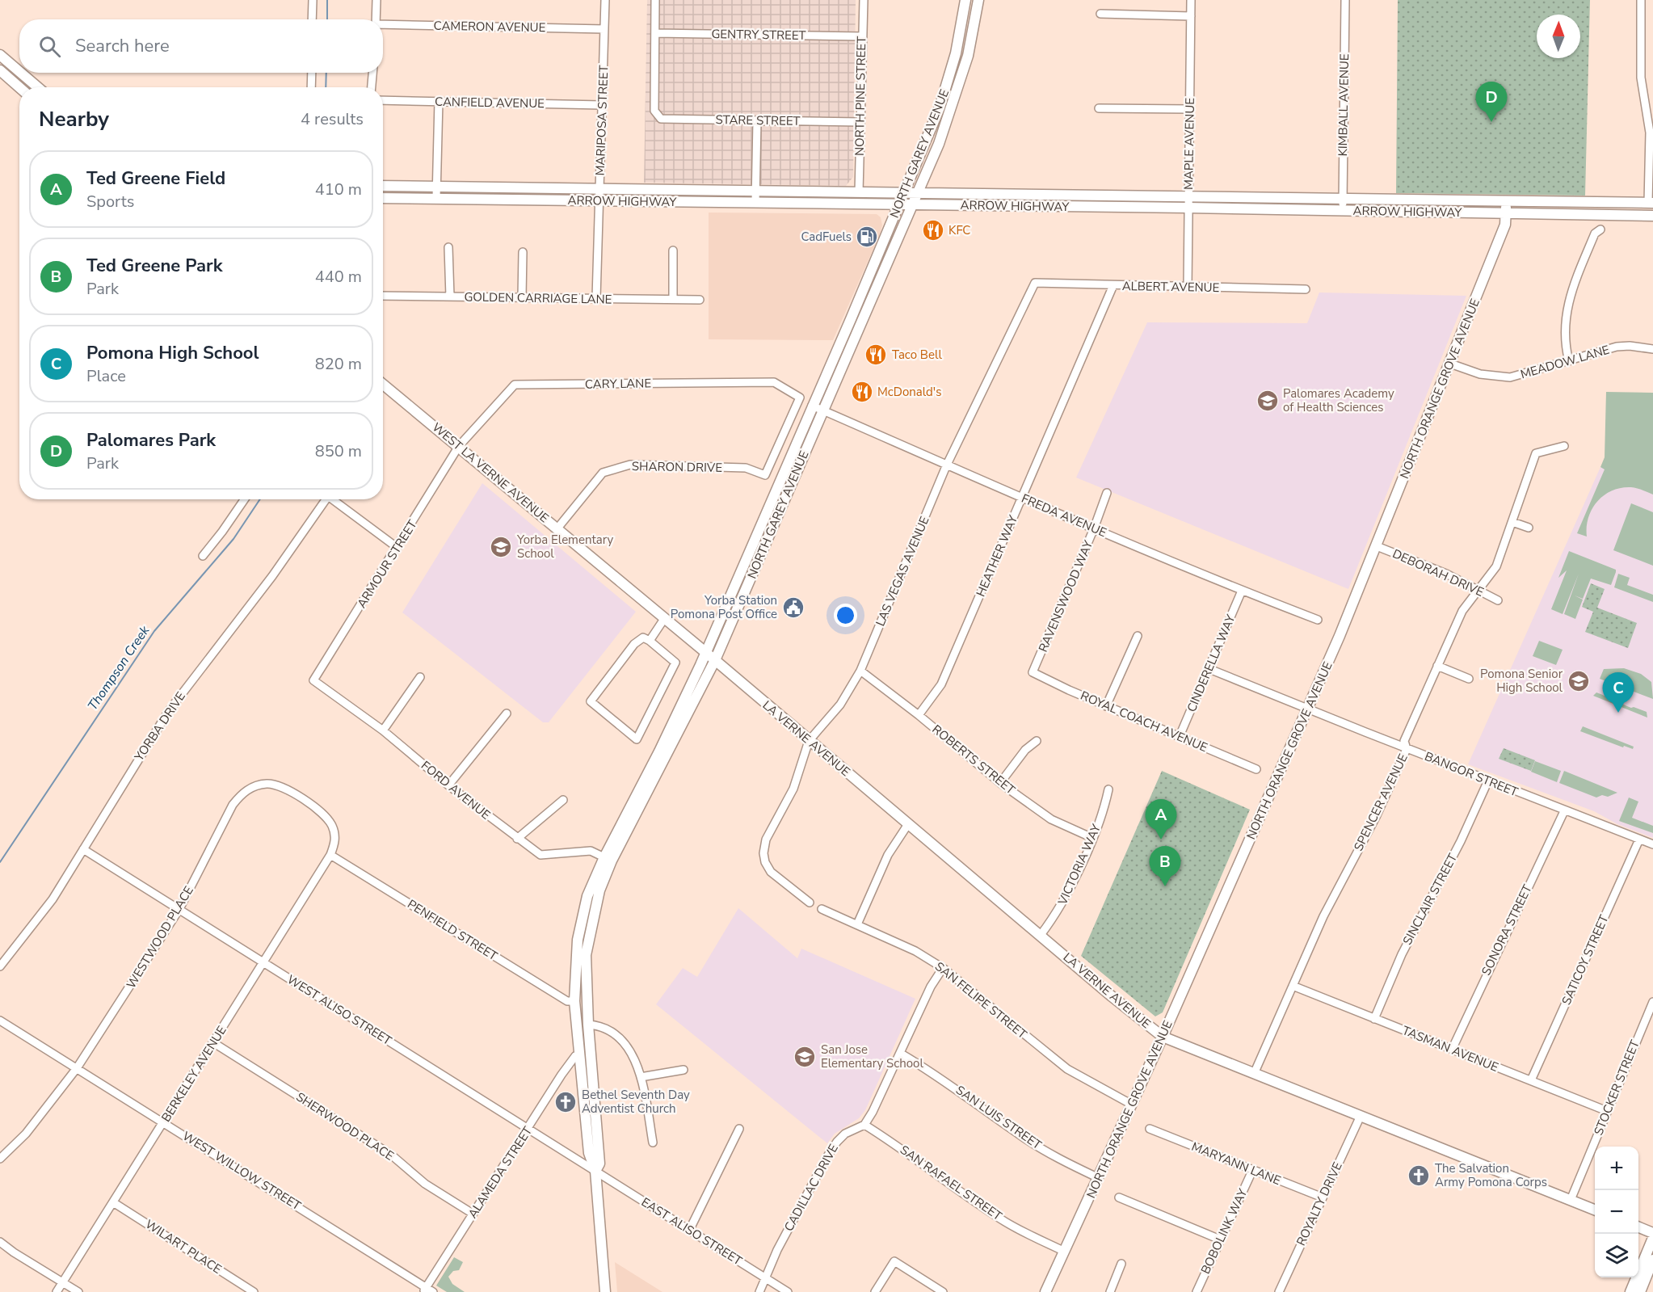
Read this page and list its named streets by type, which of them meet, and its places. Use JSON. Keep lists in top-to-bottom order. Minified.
{"streets":{"main road":["NORTH GAREY AVENUE","ARROW HIGHWAY","NORTH ORANGE GROVE AVENUE","WEST LA VERNE AVENUE","LA VERNE AVENUE"],"street":["CAMERON AVENUE","GENTRY STREET","NORTH PINE STREET","CANFIELD AVENUE","KIMBALL AVENUE","MARIPOSA STREET","STARE STREET","MAPLE AVENUE","ALBERT AVENUE","GOLDEN CARRIAGE LANE","MEADOW LANE","CARY LANE","SHARON DRIVE","FREDA AVENUE","HEATHER WAY","ARMOUR STREET","LAS VEGAS AVENUE","DEBORAH DRIVE","RAVENSWOOD WAY","CINDERELLA WAY","ROYAL COACH AVENUE","YORBA DRIVE","ROBERTS STREET","BANGOR STREET","FORD AVENUE","SPENCER AVENUE","VICTORIA WAY","SINCLAIR STREET","PENFIELD STREET","SONORA STREET","WESTWOOD PLACE","SATICOY STREET","SAN FELIPE STREET","WEST ALISO STREET","TASMAN AVENUE","BERKELEY AVENUE","STOCKER STREET","SAN LUIS STREET","SHERWOOD PLACE","MARYANN LANE","WEST WILLOW STREET","ALAMEDA STREET","SAN RAFAEL STREET","CADILLAC DRIVE","ROYALTY DRIVE","EAST ALISO STREET","BOBOLINK WAY","WILART PLACE"]},"crossings":[["CAMERON AVENUE","MARIPOSA STREET"],["GENTRY STREET","NORTH PINE STREET"],["GENTRY STREET","STARE STREET"],["NORTH PINE STREET","STARE STREET"],["NORTH PINE STREET","ARROW HIGHWAY"],["CANFIELD AVENUE","MARIPOSA STREET"],["KIMBALL AVENUE","ARROW HIGHWAY"],["MARIPOSA STREET","ARROW HIGHWAY"],["MARIPOSA STREET","GOLDEN CARRIAGE LANE"],["MAPLE AVENUE","ARROW HIGHWAY"],["MAPLE AVENUE","ALBERT AVENUE"],["NORTH GAREY AVENUE","ARROW HIGHWAY"],["NORTH GAREY AVENUE","WEST LA VERNE AVENUE"],["NORTH GAREY AVENUE","FREDA AVENUE"],["NORTH GAREY AVENUE","LA VERNE AVENUE"],["NORTH GAREY AVENUE","FORD AVENUE"],["NORTH GAREY AVENUE","PENFIELD STREET"],["NORTH GAREY AVENUE","WEST ALISO STREET"],["NORTH GAREY AVENUE","ALAMEDA STREET"],["NORTH GAREY AVENUE","EAST ALISO STREET"],["ARROW HIGHWAY","NORTH ORANGE GROVE AVENUE"],["ALBERT AVENUE","HEATHER WAY"],["ALBERT AVENUE","LAS VEGAS AVENUE"],["MEADOW LANE","NORTH ORANGE GROVE AVENUE"],["CARY LANE","SHARON DRIVE"],["CARY LANE","WEST LA VERNE AVENUE"],["CARY LANE","ARMOUR STREET"],["NORTH ORANGE GROVE AVENUE","DEBORAH DRIVE"],["NORTH ORANGE GROVE AVENUE","LA VERNE AVENUE"],["NORTH ORANGE GROVE AVENUE","BANGOR STREET"],["NORTH ORANGE GROVE AVENUE","SAN FELIPE STREET"],["NORTH ORANGE GROVE AVENUE","SAN LUIS STREET"],["NORTH ORANGE GROVE AVENUE","SAN RAFAEL STREET"],["SHARON DRIVE","WEST LA VERNE AVENUE"],["WEST LA VERNE AVENUE","ARMOUR STREET"],["WEST LA VERNE AVENUE","LA VERNE AVENUE"],["FREDA AVENUE","HEATHER WAY"],["FREDA AVENUE","LAS VEGAS AVENUE"],["FREDA AVENUE","RAVENSWOOD WAY"],["FREDA AVENUE","CINDERELLA WAY"],["HEATHER WAY","ROBERTS STREET"],["ARMOUR STREET","FORD AVENUE"],["LAS VEGAS AVENUE","LA VERNE AVENUE"],["LAS VEGAS AVENUE","ROBERTS STREET"],["DEBORAH DRIVE","SPENCER AVENUE"],["RAVENSWOOD WAY","ROYAL COACH AVENUE"],["CINDERELLA WAY","ROYAL COACH AVENUE"],["CINDERELLA WAY","BANGOR STREET"],["YORBA DRIVE","WEST ALISO STREET"],["LA VERNE AVENUE","SPENCER AVENUE"],["LA VERNE AVENUE","VICTORIA WAY"],["LA VERNE AVENUE","STOCKER STREET"],["LA VERNE AVENUE","ROYALTY DRIVE"],["ROBERTS STREET","VICTORIA WAY"],["BANGOR STREET","SPENCER AVENUE"],["BANGOR STREET","SINCLAIR STREET"],["BANGOR STREET","SONORA STREET"],["BANGOR STREET","SATICOY STREET"],["SPENCER AVENUE","TASMAN AVENUE"],["SINCLAIR STREET","TASMAN AVENUE"],["PENFIELD STREET","WESTWOOD PLACE"],["PENFIELD STREET","BERKELEY AVENUE"],["SONORA STREET","TASMAN AVENUE"],["WESTWOOD PLACE","WEST ALISO STREET"],["WESTWOOD PLACE","BERKELEY AVENUE"],["WESTWOOD PLACE","WEST WILLOW STREET"],["SATICOY STREET","TASMAN AVENUE"],["WEST ALISO STREET","BERKELEY AVENUE"],["WEST ALISO STREET","ALAMEDA STREET"],["WEST ALISO STREET","EAST ALISO STREET"],["TASMAN AVENUE","STOCKER STREET"],["BERKELEY AVENUE","SHERWOOD PLACE"],["BERKELEY AVENUE","WEST WILLOW STREET"],["BERKELEY AVENUE","WILART PLACE"],["SHERWOOD PLACE","ALAMEDA STREET"],["MARYANN LANE","ROYALTY DRIVE"],["MARYANN LANE","BOBOLINK WAY"],["WEST WILLOW STREET","ALAMEDA STREET"],["SAN RAFAEL STREET","CADILLAC DRIVE"],["CADILLAC DRIVE","EAST ALISO STREET"]],"water":["Thompson Creek"],"places":{"restaurant":["KFC","Taco Bell","McDonald's"],"fuel station":["CadFuels"],"school or university":["Palomares Academy of Health Sciences","Yorba Elementary School","Pomona Senior High School","San Jose Elementary School"],"public building":["Yorba Station Pomona Post Office"],"church":["Bethel Seventh Day Adventist Church","The Salvation Army Pomona Corps"]},"north":"top","page":{"search":"Search here","pins":["D","C","A","B"],"heading":["Nearby","4 results"],"list":[{"mark":"A","name":"Ted Greene Field","note":"Sports","value":"410 m"},{"mark":"B","name":"Ted Greene Park","note":"Park","value":"440 m"},{"mark":"C","name":"Pomona High School","note":"Place","value":"820 m"},{"mark":"D","name":"Palomares Park","note":"Park","value":"850 m"}],"map_buttons":["+","−"]}}
